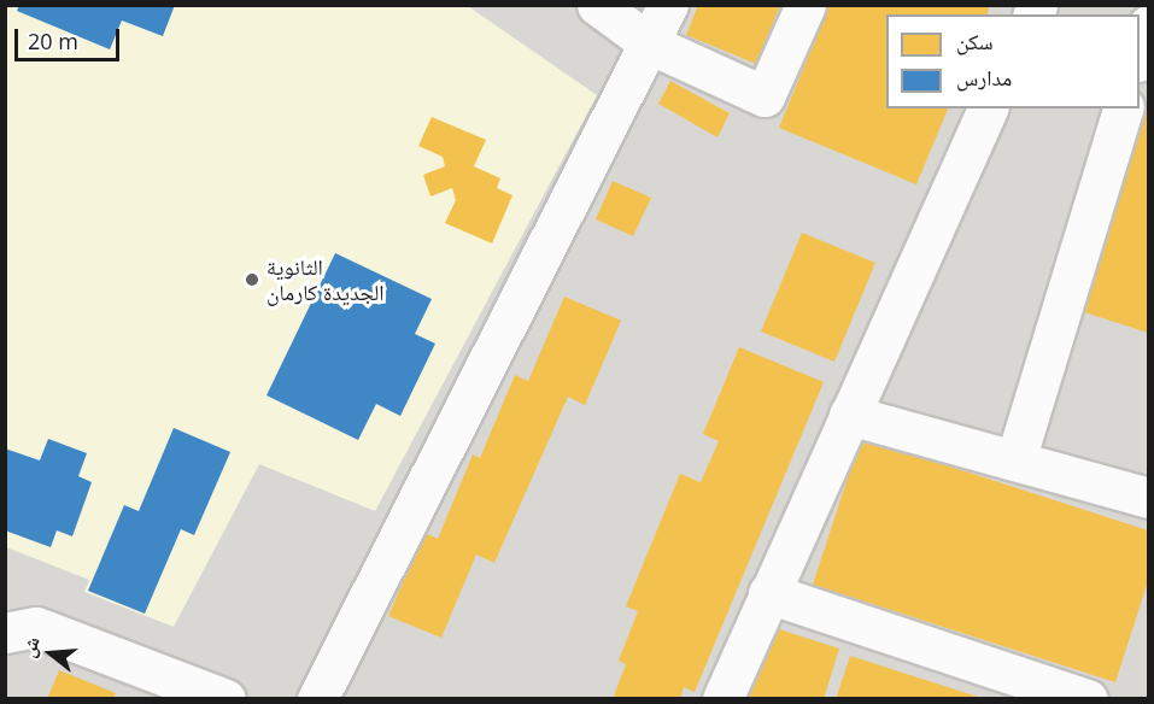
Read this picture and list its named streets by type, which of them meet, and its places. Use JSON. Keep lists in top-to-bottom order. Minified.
{"places":["الثانوية الجديدة كارمان"],"legend":["سكن","مدارس"],"scale_bar":"20 m","north":"left"}
